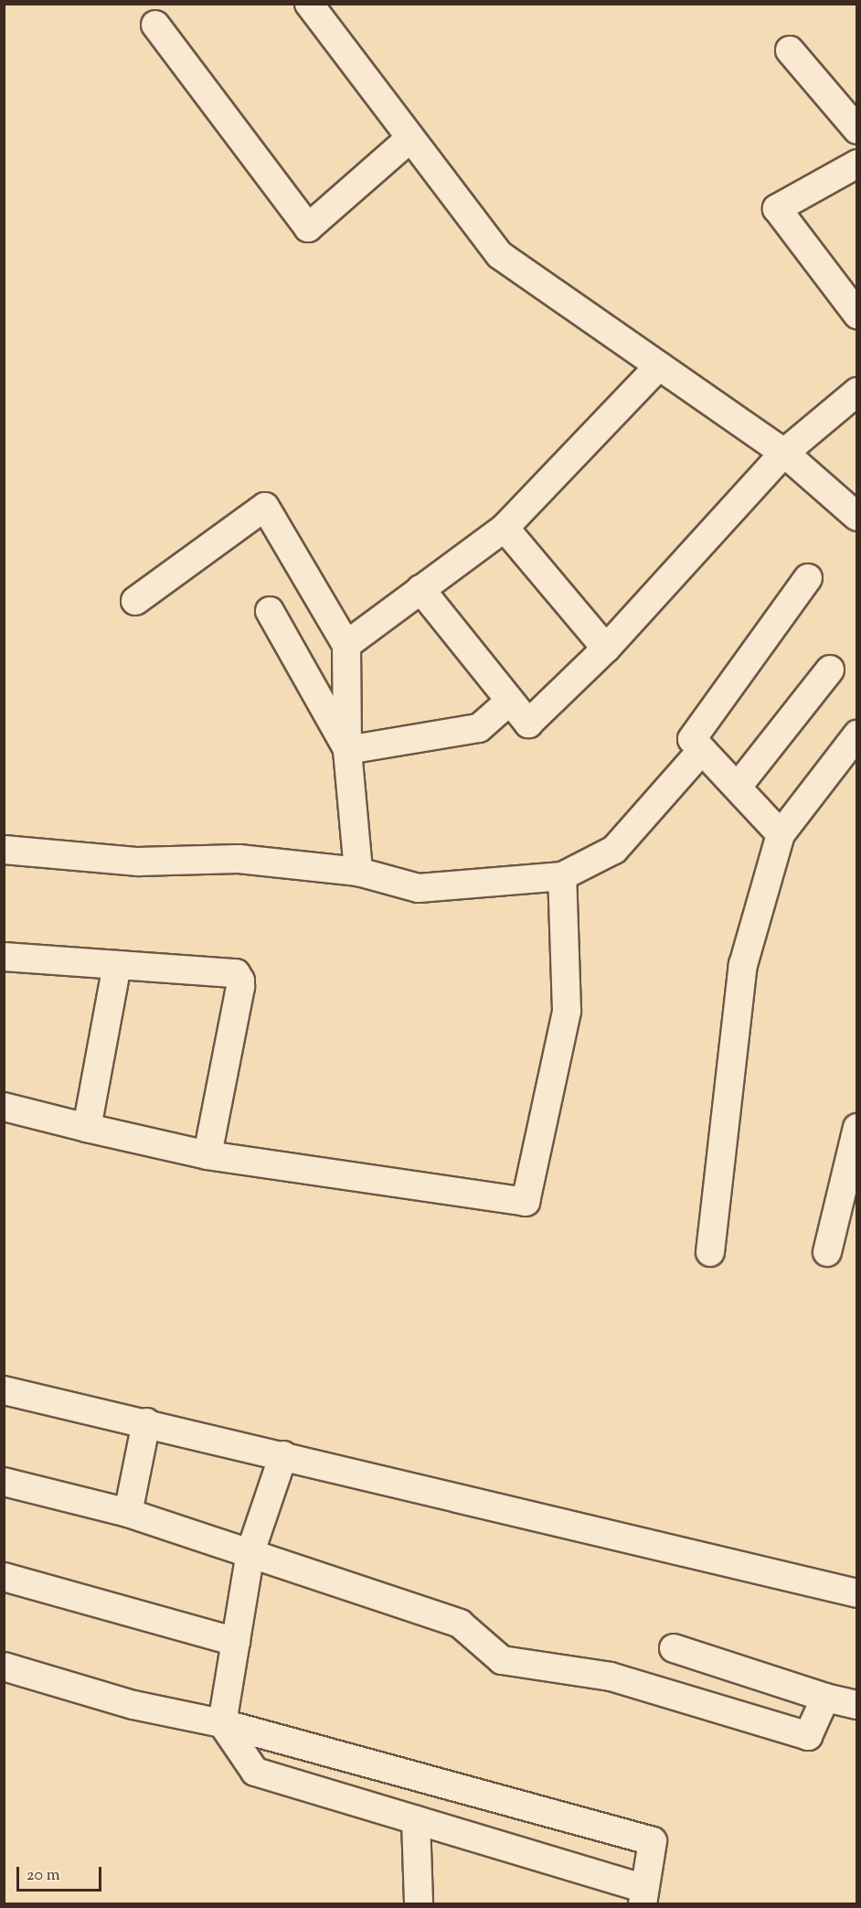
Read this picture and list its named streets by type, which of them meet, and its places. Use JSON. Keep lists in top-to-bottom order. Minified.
{"scale_bar":"20 m"}
